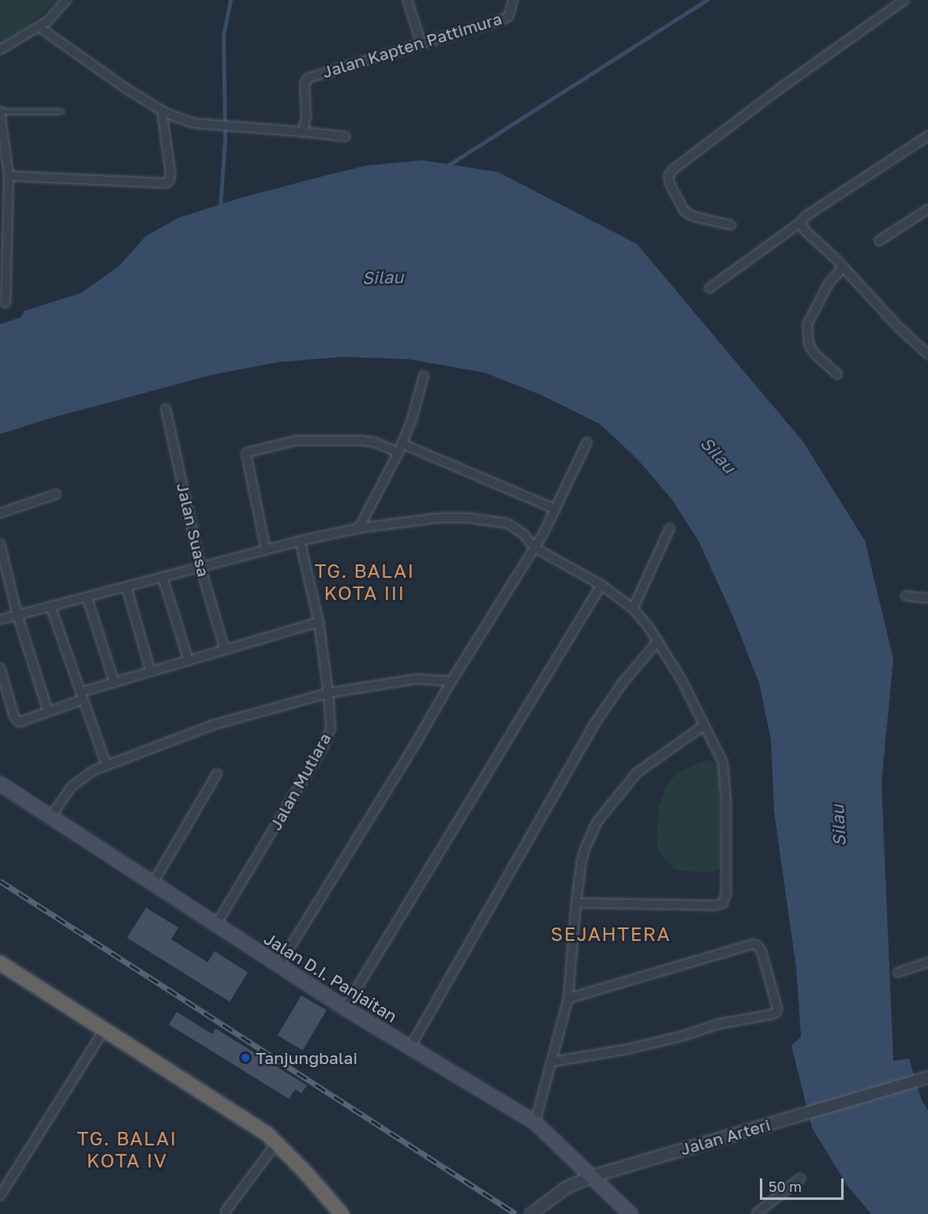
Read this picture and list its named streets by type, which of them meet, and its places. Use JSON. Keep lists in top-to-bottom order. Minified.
{"streets":{"main road":["Jalan D.I. Panjaitan"],"street":["Jalan Kapten Pattimura","Jalan Suasa","Jalan Mutiara","Jalan Arteri"]},"crossings":[["Jalan Mutiara","Jalan D.I. Panjaitan"],["Jalan D.I. Panjaitan","Jalan Arteri"]],"districts":["TG. BALAI KOTA III","SEJAHTERA","TG. BALAI KOTA IV"],"water":["Silau"],"places":["Tanjungbalai"],"scale_bar":"50 m"}
